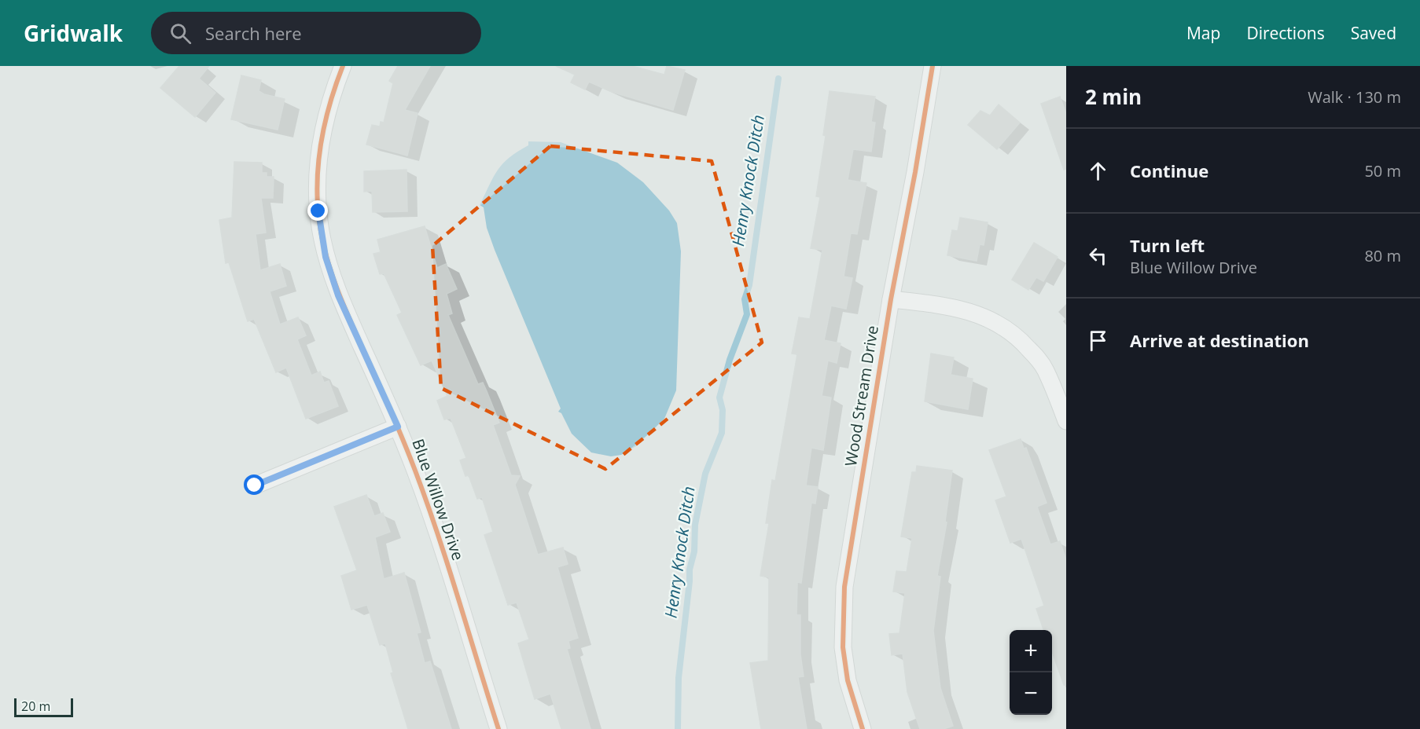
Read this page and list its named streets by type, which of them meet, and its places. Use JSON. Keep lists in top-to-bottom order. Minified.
{"streets":{"street":["Wood Stream Drive","Blue Willow Drive"]},"water":["Henry Knock Ditch"],"scale_bar":"20 m","page":{"header":"Gridwalk","search":"Search here","nav":["Map","Directions","Saved"],"heading":["2 min","Walk · 130 m"],"list":[["Continue","50 m"],["Turn left","Blue Willow Drive","80 m"],"Arrive at destination"],"map_buttons":["+","−"],"scale":"20 m"}}
